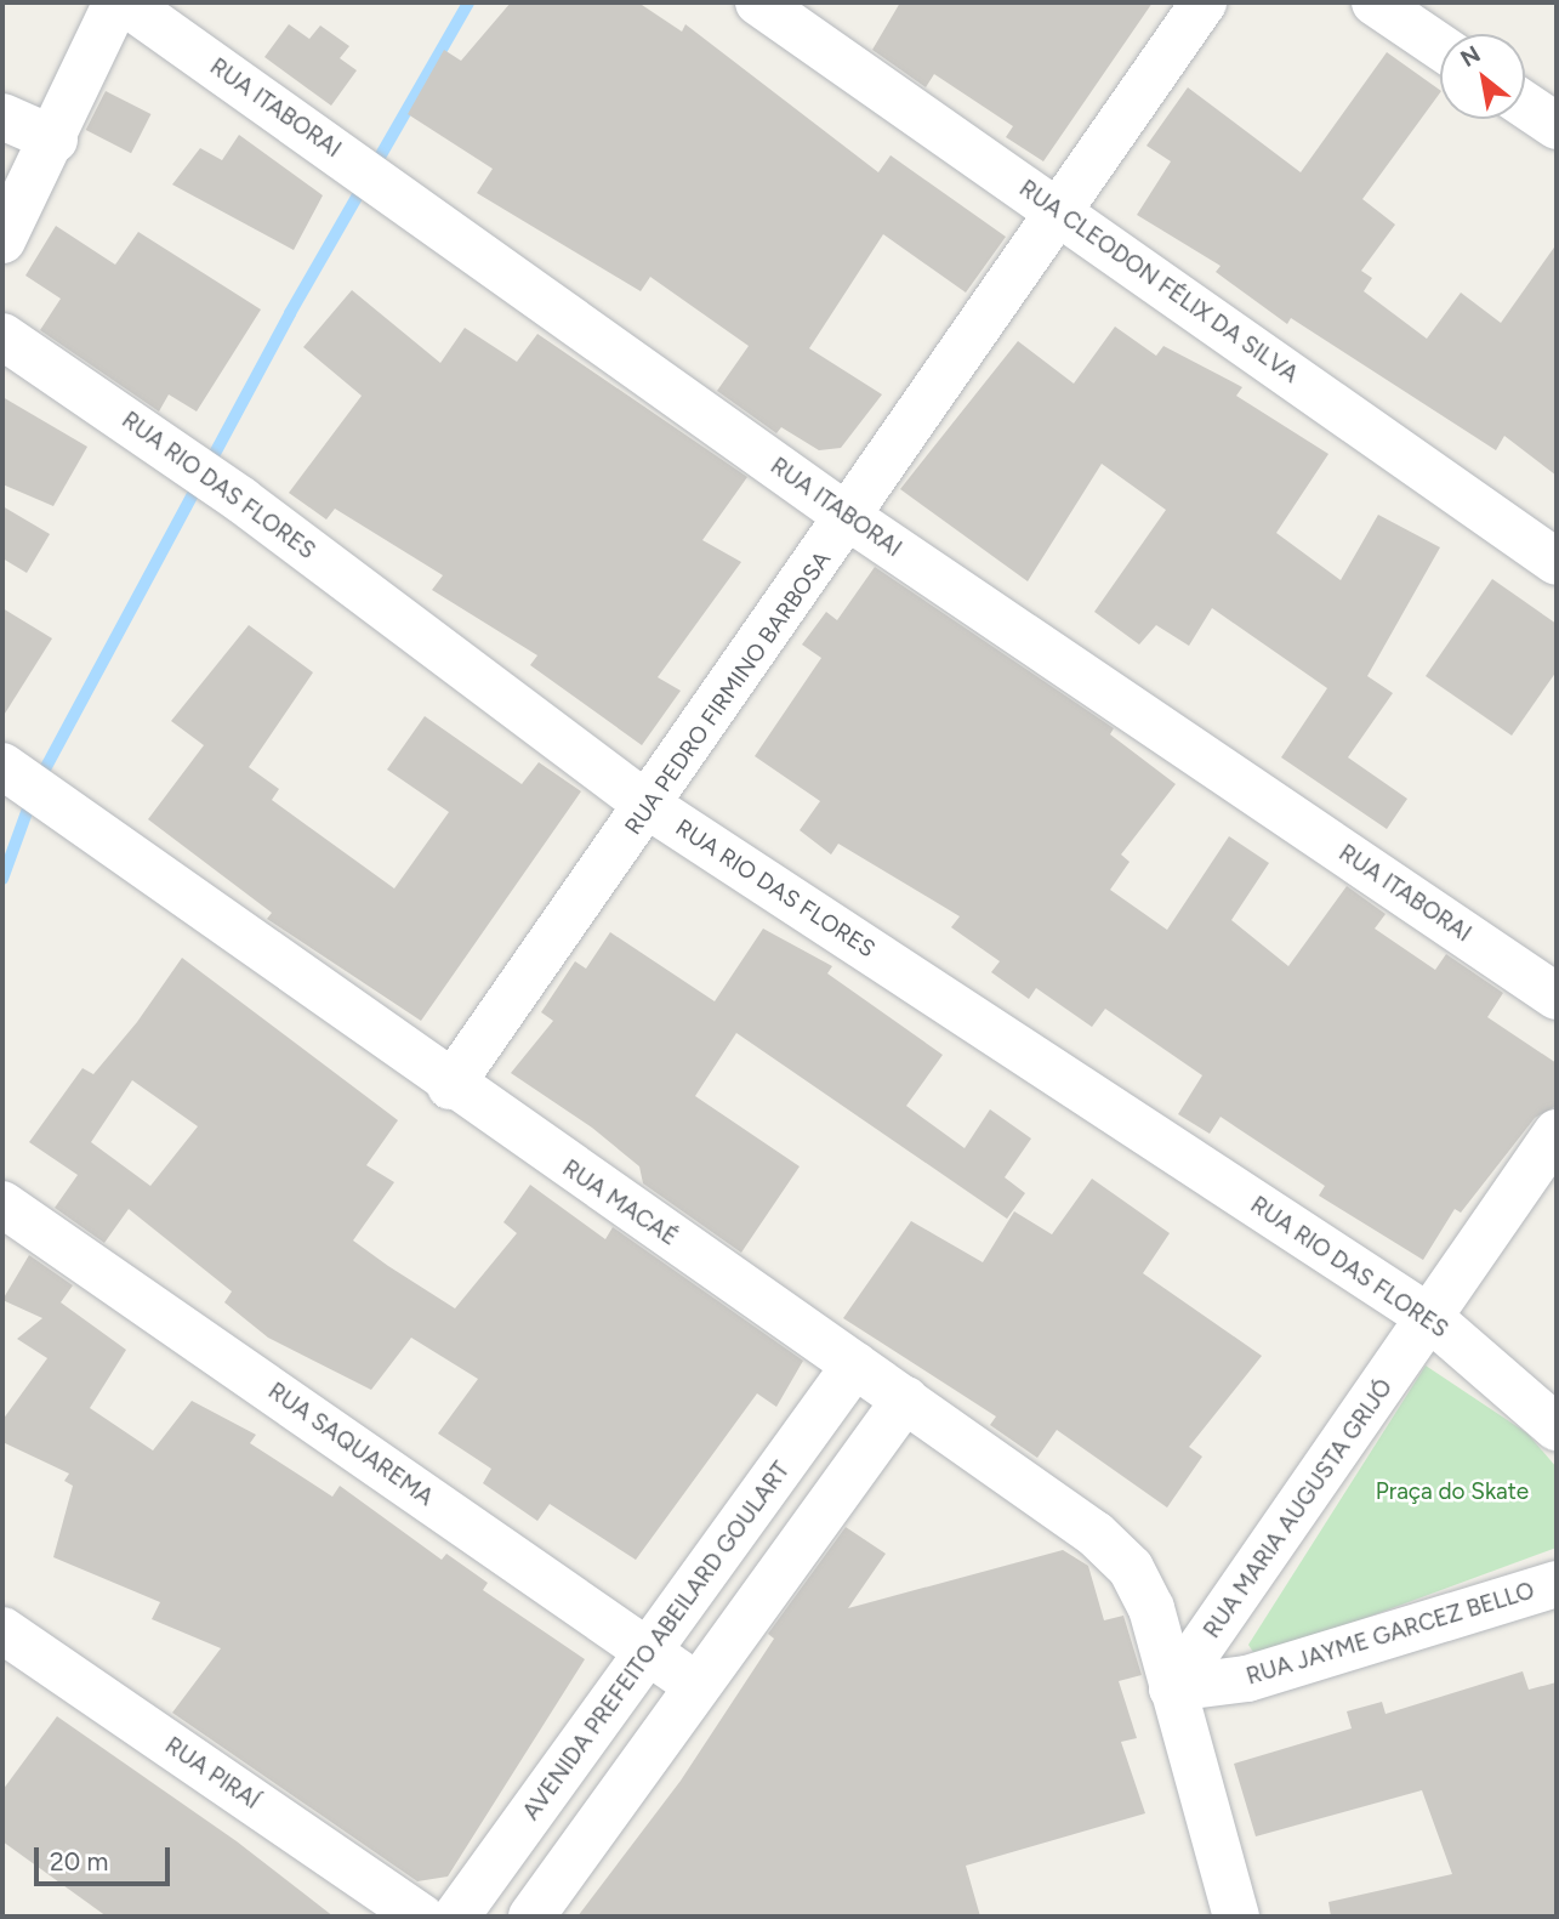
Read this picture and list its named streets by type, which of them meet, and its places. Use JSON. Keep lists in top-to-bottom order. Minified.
{"streets":{"street":["RUA ITABORAI","RUA CLEODON FÉLIX DA SILVA","RUA RIO DAS FLORES","RUA PEDRO FIRMINO BARBOSA","RUA MACAÉ","RUA SAQUAREMA","RUA MARIA AUGUSTA GRIJÓ","RUA JAYME GARCEZ BELLO","AVENIDA PREFEITO ABEILARD GOULART","RUA PIRAÍ"]},"crossings":[["RUA ITABORAI","RUA PEDRO FIRMINO BARBOSA"],["RUA CLEODON FÉLIX DA SILVA","RUA PEDRO FIRMINO BARBOSA"],["RUA RIO DAS FLORES","RUA PEDRO FIRMINO BARBOSA"],["RUA RIO DAS FLORES","RUA MARIA AUGUSTA GRIJÓ"],["RUA PEDRO FIRMINO BARBOSA","RUA MACAÉ"],["RUA MACAÉ","RUA MARIA AUGUSTA GRIJÓ"],["RUA MACAÉ","RUA JAYME GARCEZ BELLO"],["RUA MACAÉ","AVENIDA PREFEITO ABEILARD GOULART"],["RUA SAQUAREMA","AVENIDA PREFEITO ABEILARD GOULART"],["RUA MARIA AUGUSTA GRIJÓ","RUA JAYME GARCEZ BELLO"]],"parks":["Praça do Skate"],"scale_bar":"20 m","north":"top left"}
